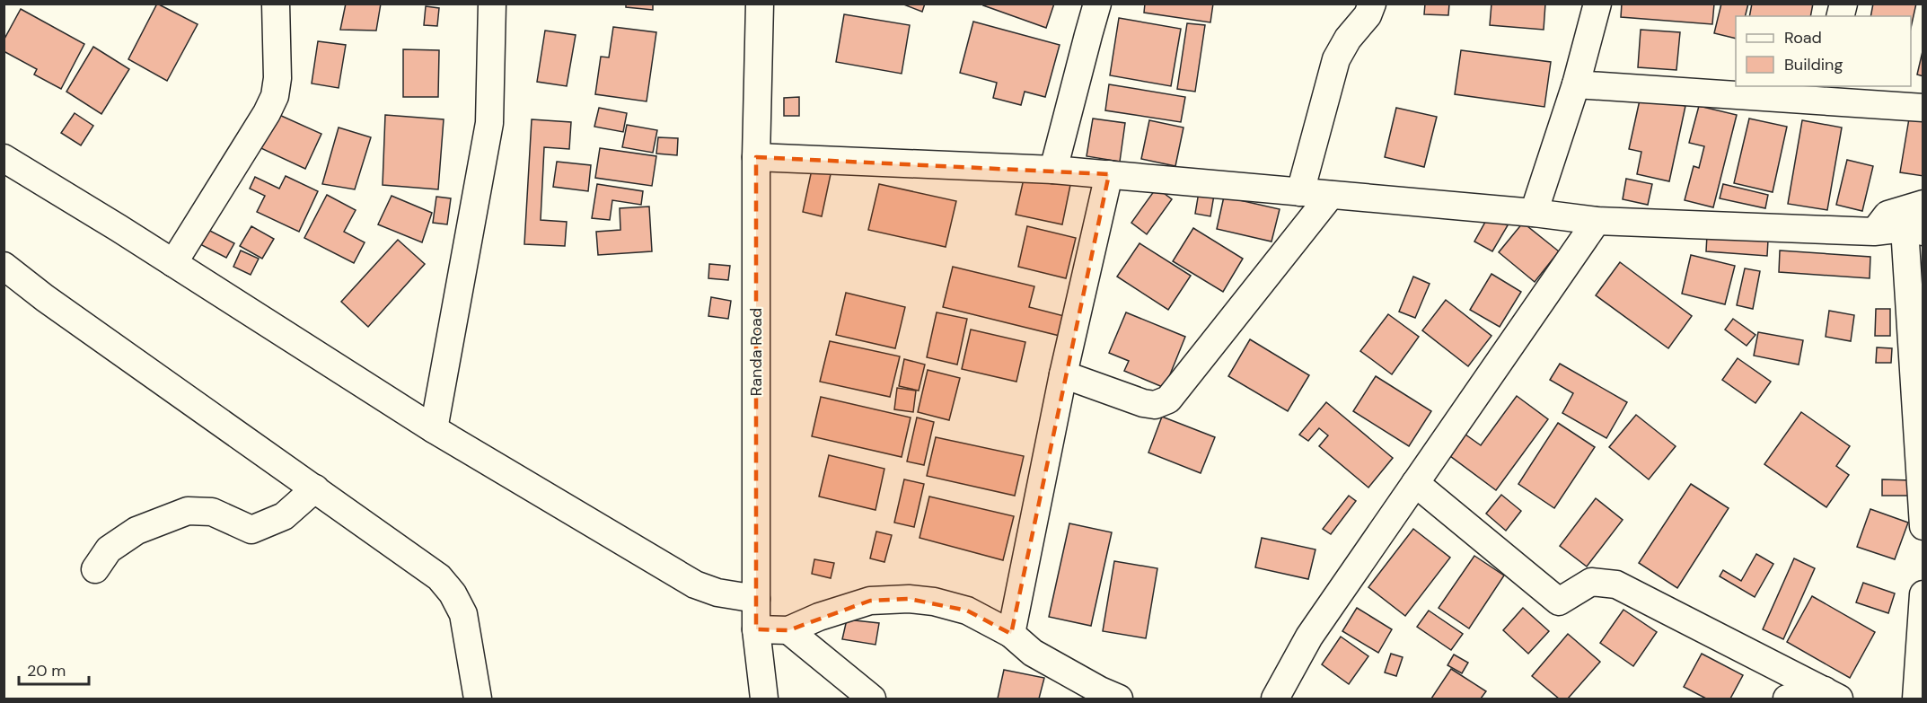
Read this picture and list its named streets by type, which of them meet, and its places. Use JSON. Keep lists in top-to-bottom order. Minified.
{"streets":{"street":["Randa Road"]},"legend":["Road","Building"],"scale_bar":"20 m"}
